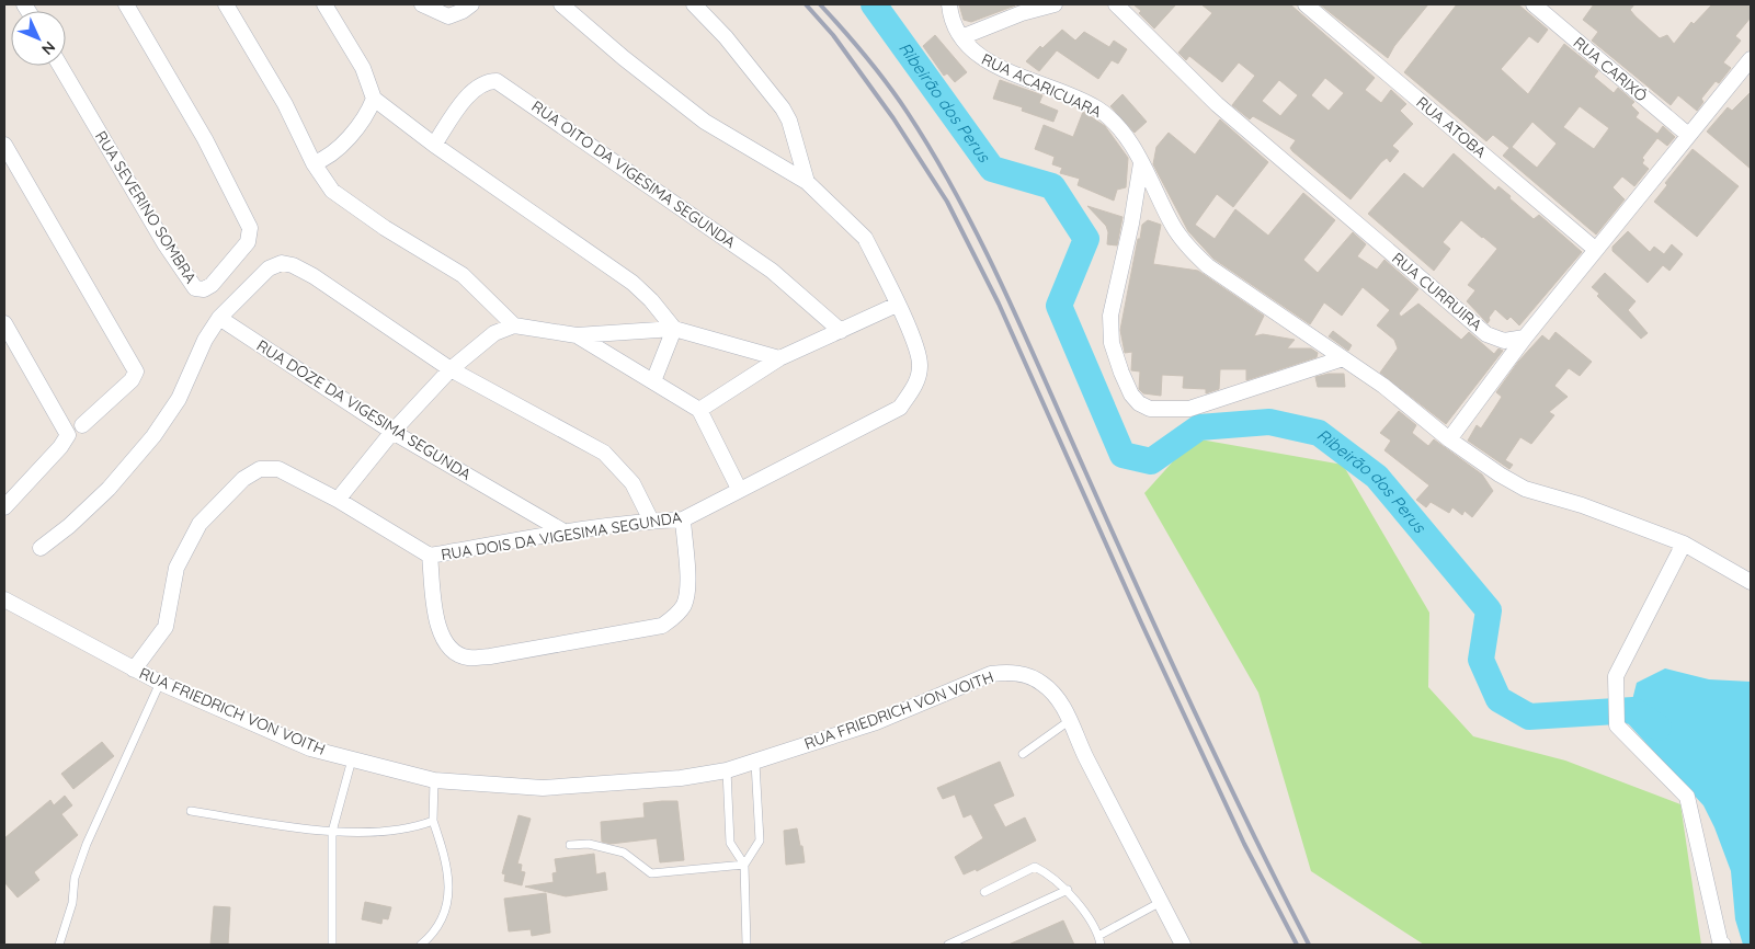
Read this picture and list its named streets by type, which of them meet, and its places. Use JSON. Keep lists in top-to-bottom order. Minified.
{"streets":{"street":["RUA CARIXÓ","RUA ACARICUARA","RUA ATOBA","RUA OITO DA VIGESIMA SEGUNDA","RUA SEVERINO SOMBRA","RUA CURRUIRA","RUA DOZE DA VIGESIMA SEGUNDA","RUA DOIS DA VIGESIMA SEGUNDA","RUA FRIEDRICH VON VOITH"]},"crossings":[["RUA DOZE DA VIGESIMA SEGUNDA","RUA DOIS DA VIGESIMA SEGUNDA"],["RUA DOIS DA VIGESIMA SEGUNDA","RUA FRIEDRICH VON VOITH"]],"water":["Ribeirão dos Perus"],"north":"bottom right"}
